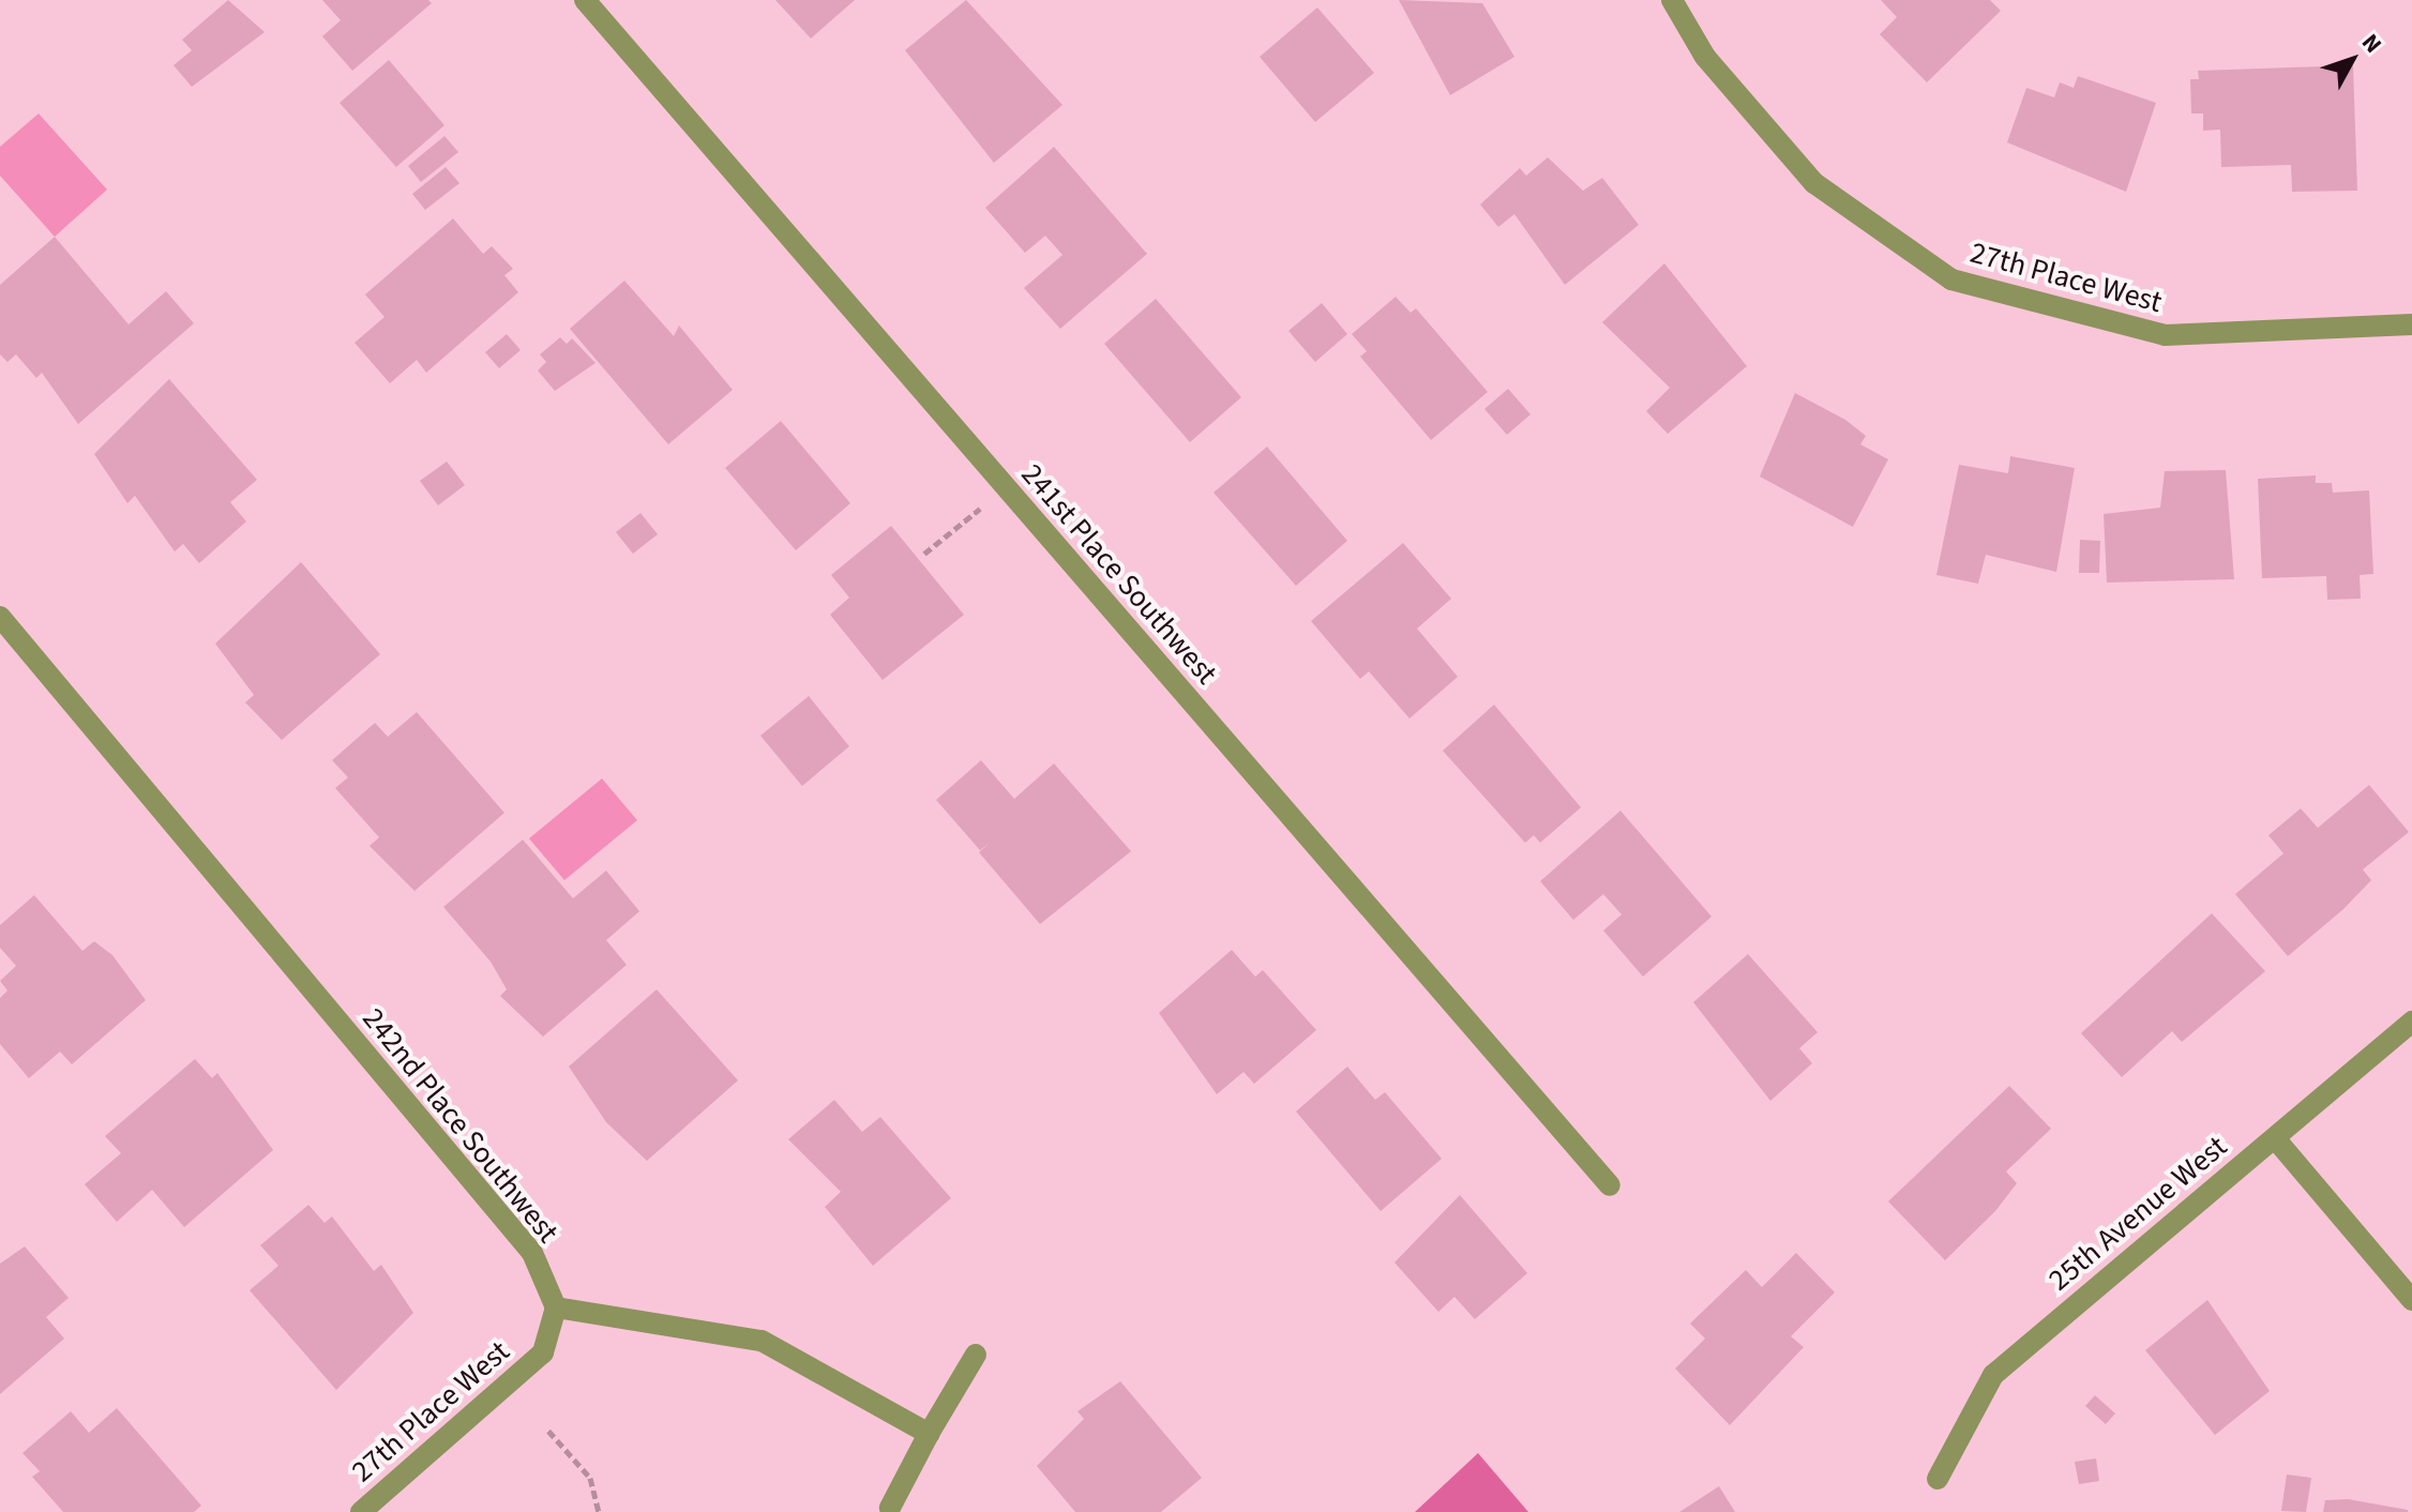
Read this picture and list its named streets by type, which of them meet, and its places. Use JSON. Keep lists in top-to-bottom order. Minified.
{"streets":{"street":["27th Place West","241st Place Southwest","242nd Place Southwest","25th Avenue West"]},"crossings":[["27th Place West","242nd Place Southwest"]],"north":"top right"}
